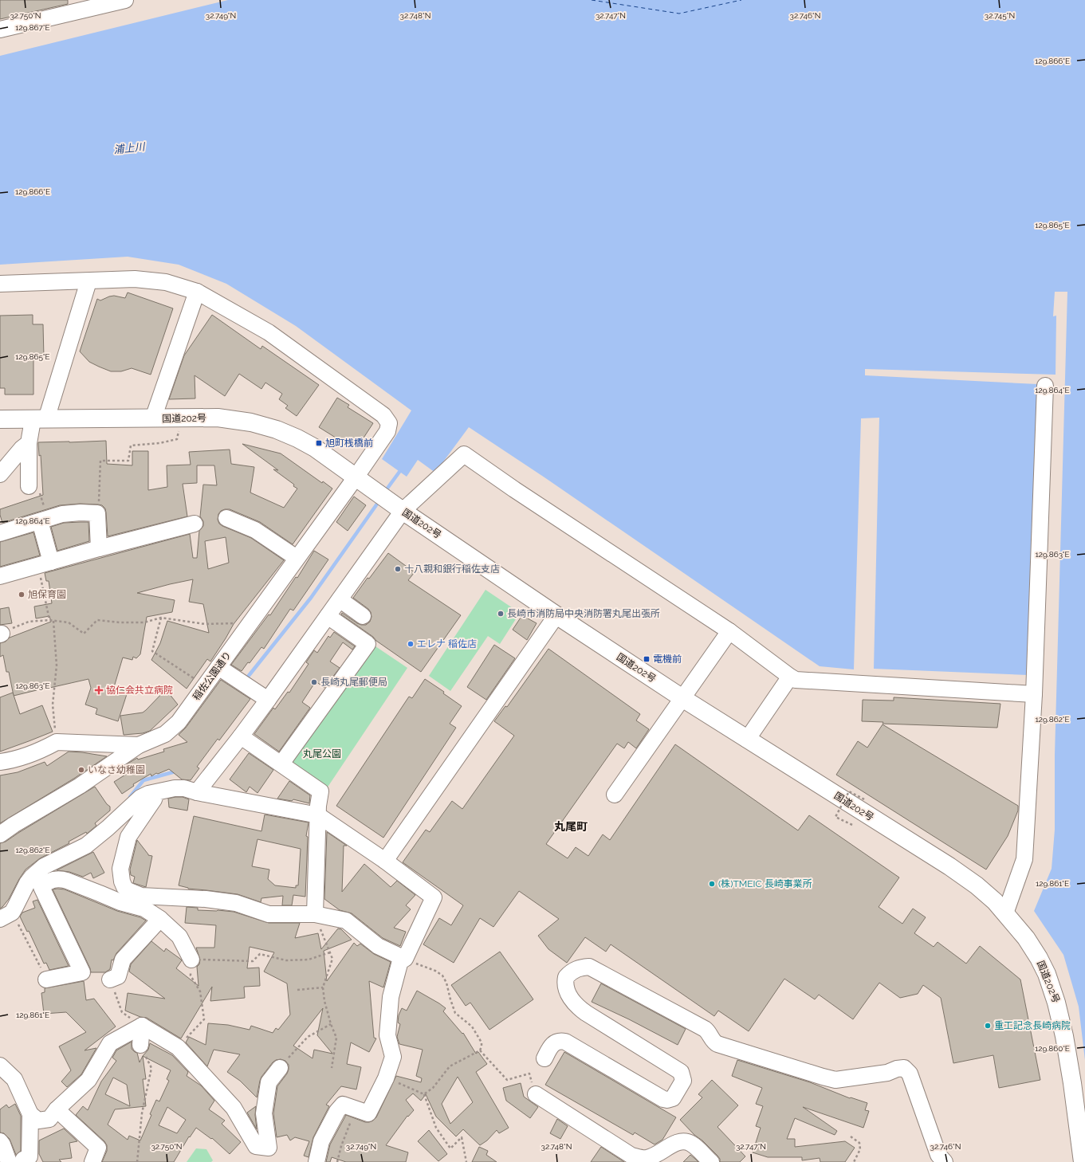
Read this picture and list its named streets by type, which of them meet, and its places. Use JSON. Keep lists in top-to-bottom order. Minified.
{"streets":{"highway":["国道202号"],"street":["稲佐公園通り"]},"crossings":[["国道202号","稲佐公園通り"]],"districts":["丸尾町"],"water":["浦上川"],"parks":["丸尾公園"],"places":{"transit":["旭町桟橋前","電機前"],"other":["十八親和銀行稲佐支店","旭保育園","長崎市消防局中央消防署丸尾出張所","エレナ 稲佐店","長崎丸尾郵便局","いなさ幼稚園","(株)TMEIC 長崎事業所","重工記念長崎病院"],"health":["協仁会共立病院"]},"coordinates":["32.750°N","32.749°N","32.748°N","32.747°N","32.746°N","32.745°N","129.867°E","129.866°E","129.865°E","129.864°E","129.863°E","129.862°E","129.861°E","129.860°E"]}
